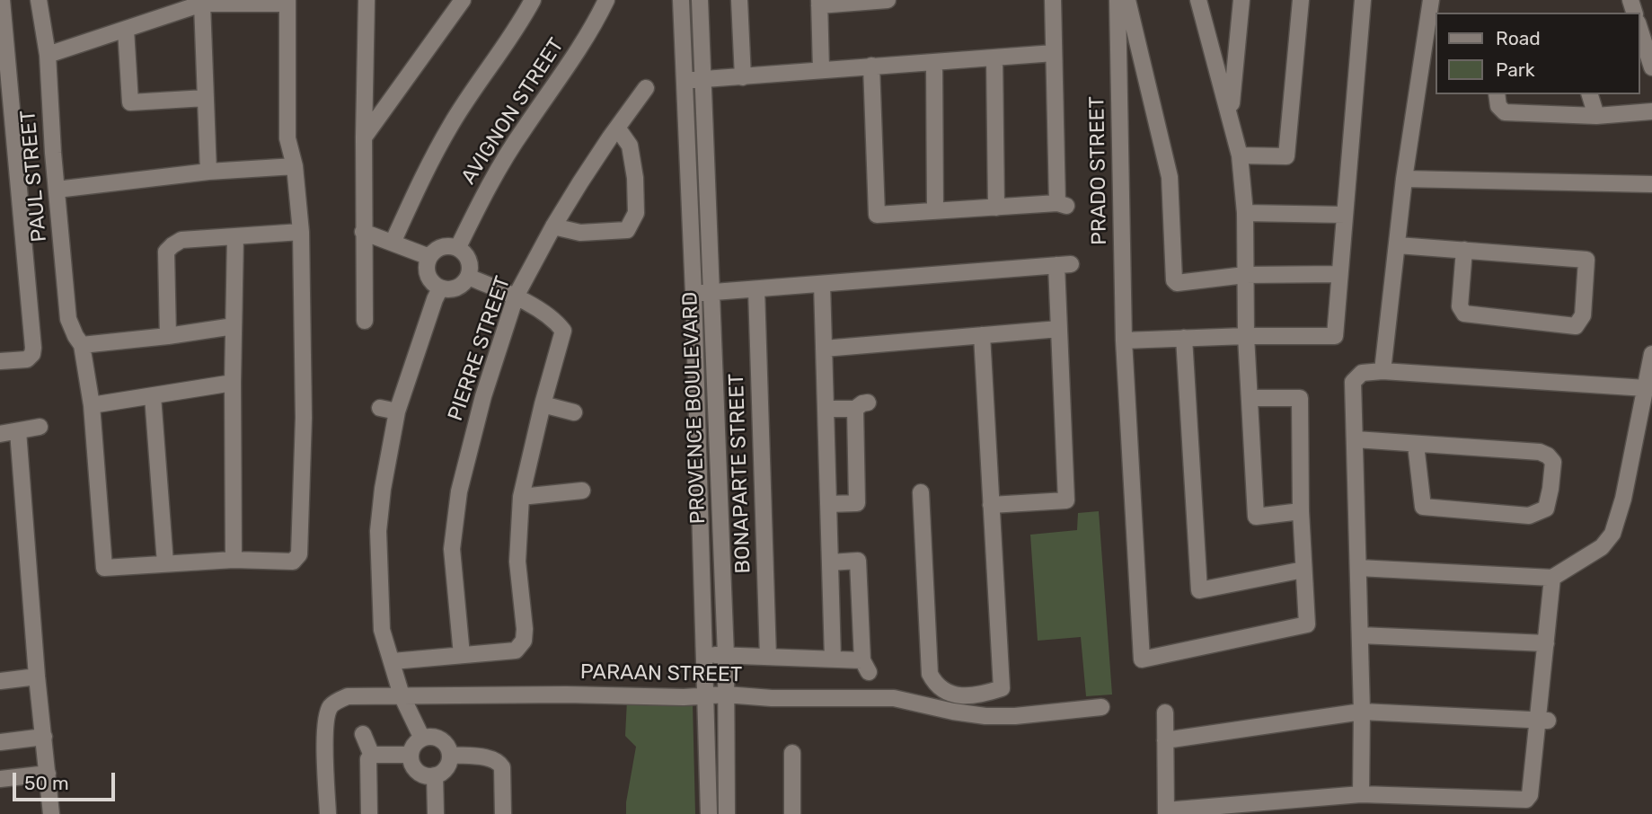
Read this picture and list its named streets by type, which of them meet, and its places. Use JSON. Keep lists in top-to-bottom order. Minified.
{"streets":{"street":["AVIGNON STREET","PRADO STREET","PAUL STREET","PIERRE STREET","PROVENCE BOULEVARD","BONAPARTE STREET","PARAAN STREET"]},"crossings":[["PROVENCE BOULEVARD","PARAAN STREET"]],"legend":["Road","Park"],"scale_bar":"50 m"}
